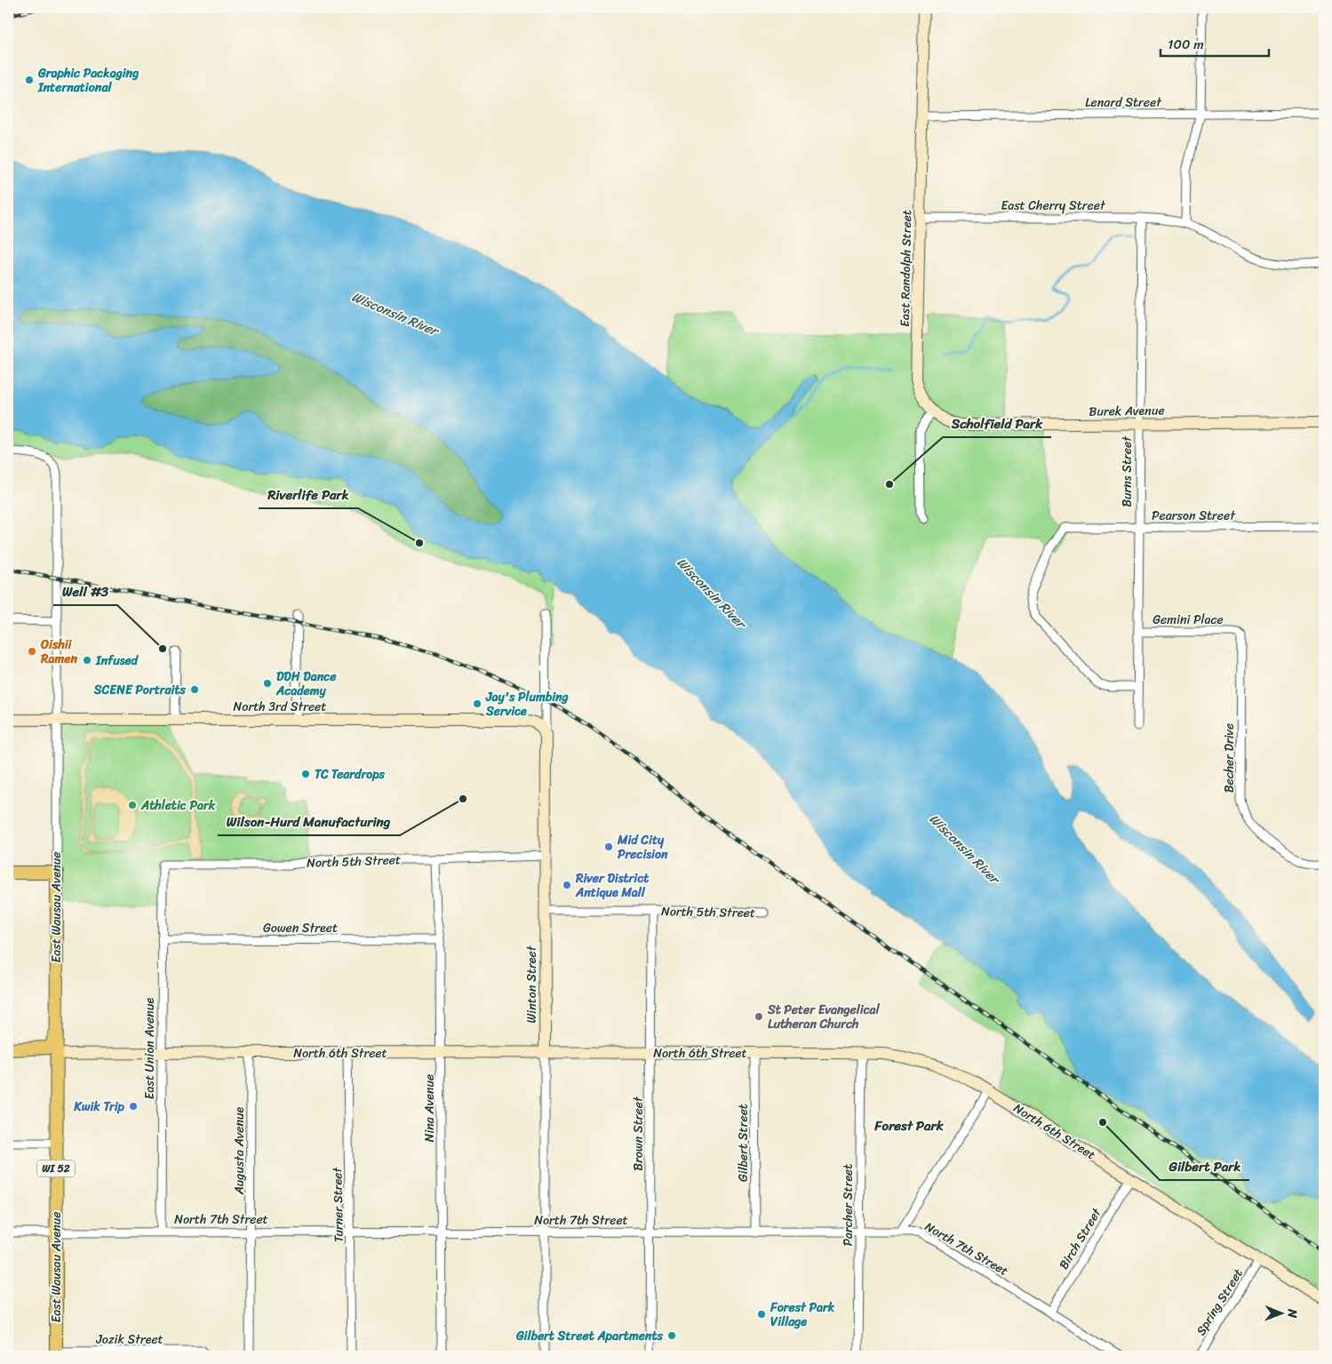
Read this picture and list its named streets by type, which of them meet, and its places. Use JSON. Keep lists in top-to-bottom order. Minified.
{"streets":{"main road":["East Wausau Avenue","North 6th Street","WI 52"],"street":["Lenard Street","East Cherry Street","East Randolph Street","Burek Avenue","Burns Street","Pearson Street","Gemini Place","North 3rd Street","Becher Drive","North 5th Street","Gowen Street","Winton Street","East Union Avenue","Nina Avenue","Brown Street","Gilbert Street","Augusta Avenue","Turner Street","Parcher Street","North 7th Street","Birch Street","Spring Street","Jozik Street"]},"crossings":[["Lenard Street","East Randolph Street"],["East Cherry Street","East Randolph Street"],["East Cherry Street","Burns Street"],["East Randolph Street","Burek Avenue"],["Burek Avenue","Burns Street"],["Burns Street","Pearson Street"],["Burns Street","Gemini Place"],["Gemini Place","Becher Drive"],["North 3rd Street","East Wausau Avenue"],["North 3rd Street","Winton Street"],["North 5th Street","Winton Street"],["North 5th Street","East Union Avenue"],["North 5th Street","Nina Avenue"],["North 5th Street","Brown Street"],["East Wausau Avenue","North 6th Street"],["East Wausau Avenue","North 7th Street"],["East Wausau Avenue","Jozik Street"],["Gowen Street","East Union Avenue"],["Gowen Street","Nina Avenue"],["Winton Street","North 6th Street"],["Winton Street","North 7th Street"],["East Union Avenue","North 6th Street"],["East Union Avenue","North 7th Street"],["North 6th Street","Nina Avenue"],["North 6th Street","Brown Street"],["North 6th Street","Gilbert Street"],["North 6th Street","Augusta Avenue"],["North 6th Street","Turner Street"],["North 6th Street","Parcher Street"],["North 6th Street","Birch Street"],["North 6th Street","Spring Street"],["Nina Avenue","North 7th Street"],["Brown Street","North 7th Street"],["Gilbert Street","North 7th Street"],["Augusta Avenue","North 7th Street"],["Turner Street","North 7th Street"],["Parcher Street","North 7th Street"],["North 7th Street","Birch Street"]],"districts":["Forest Park"],"water":["Wisconsin River"],"places":["Graphic Packaging International","Scholfield Park","Riverlife Park","Well #3","Oishii Ramen","Infused","DDH Dance Academy","SCENE Portraits","Jay's Plumbing Service","TC Teardrops","Wilson-Hurd Manufacturing","Athletic Park","Mid City Precision","River District Antique Mall","St Peter Evangelical Lutheran Church","Kwik Trip","Gilbert Park","Forest Park Village","Gilbert Street Apartments"],"scale_bar":"100 m","north":"right"}
